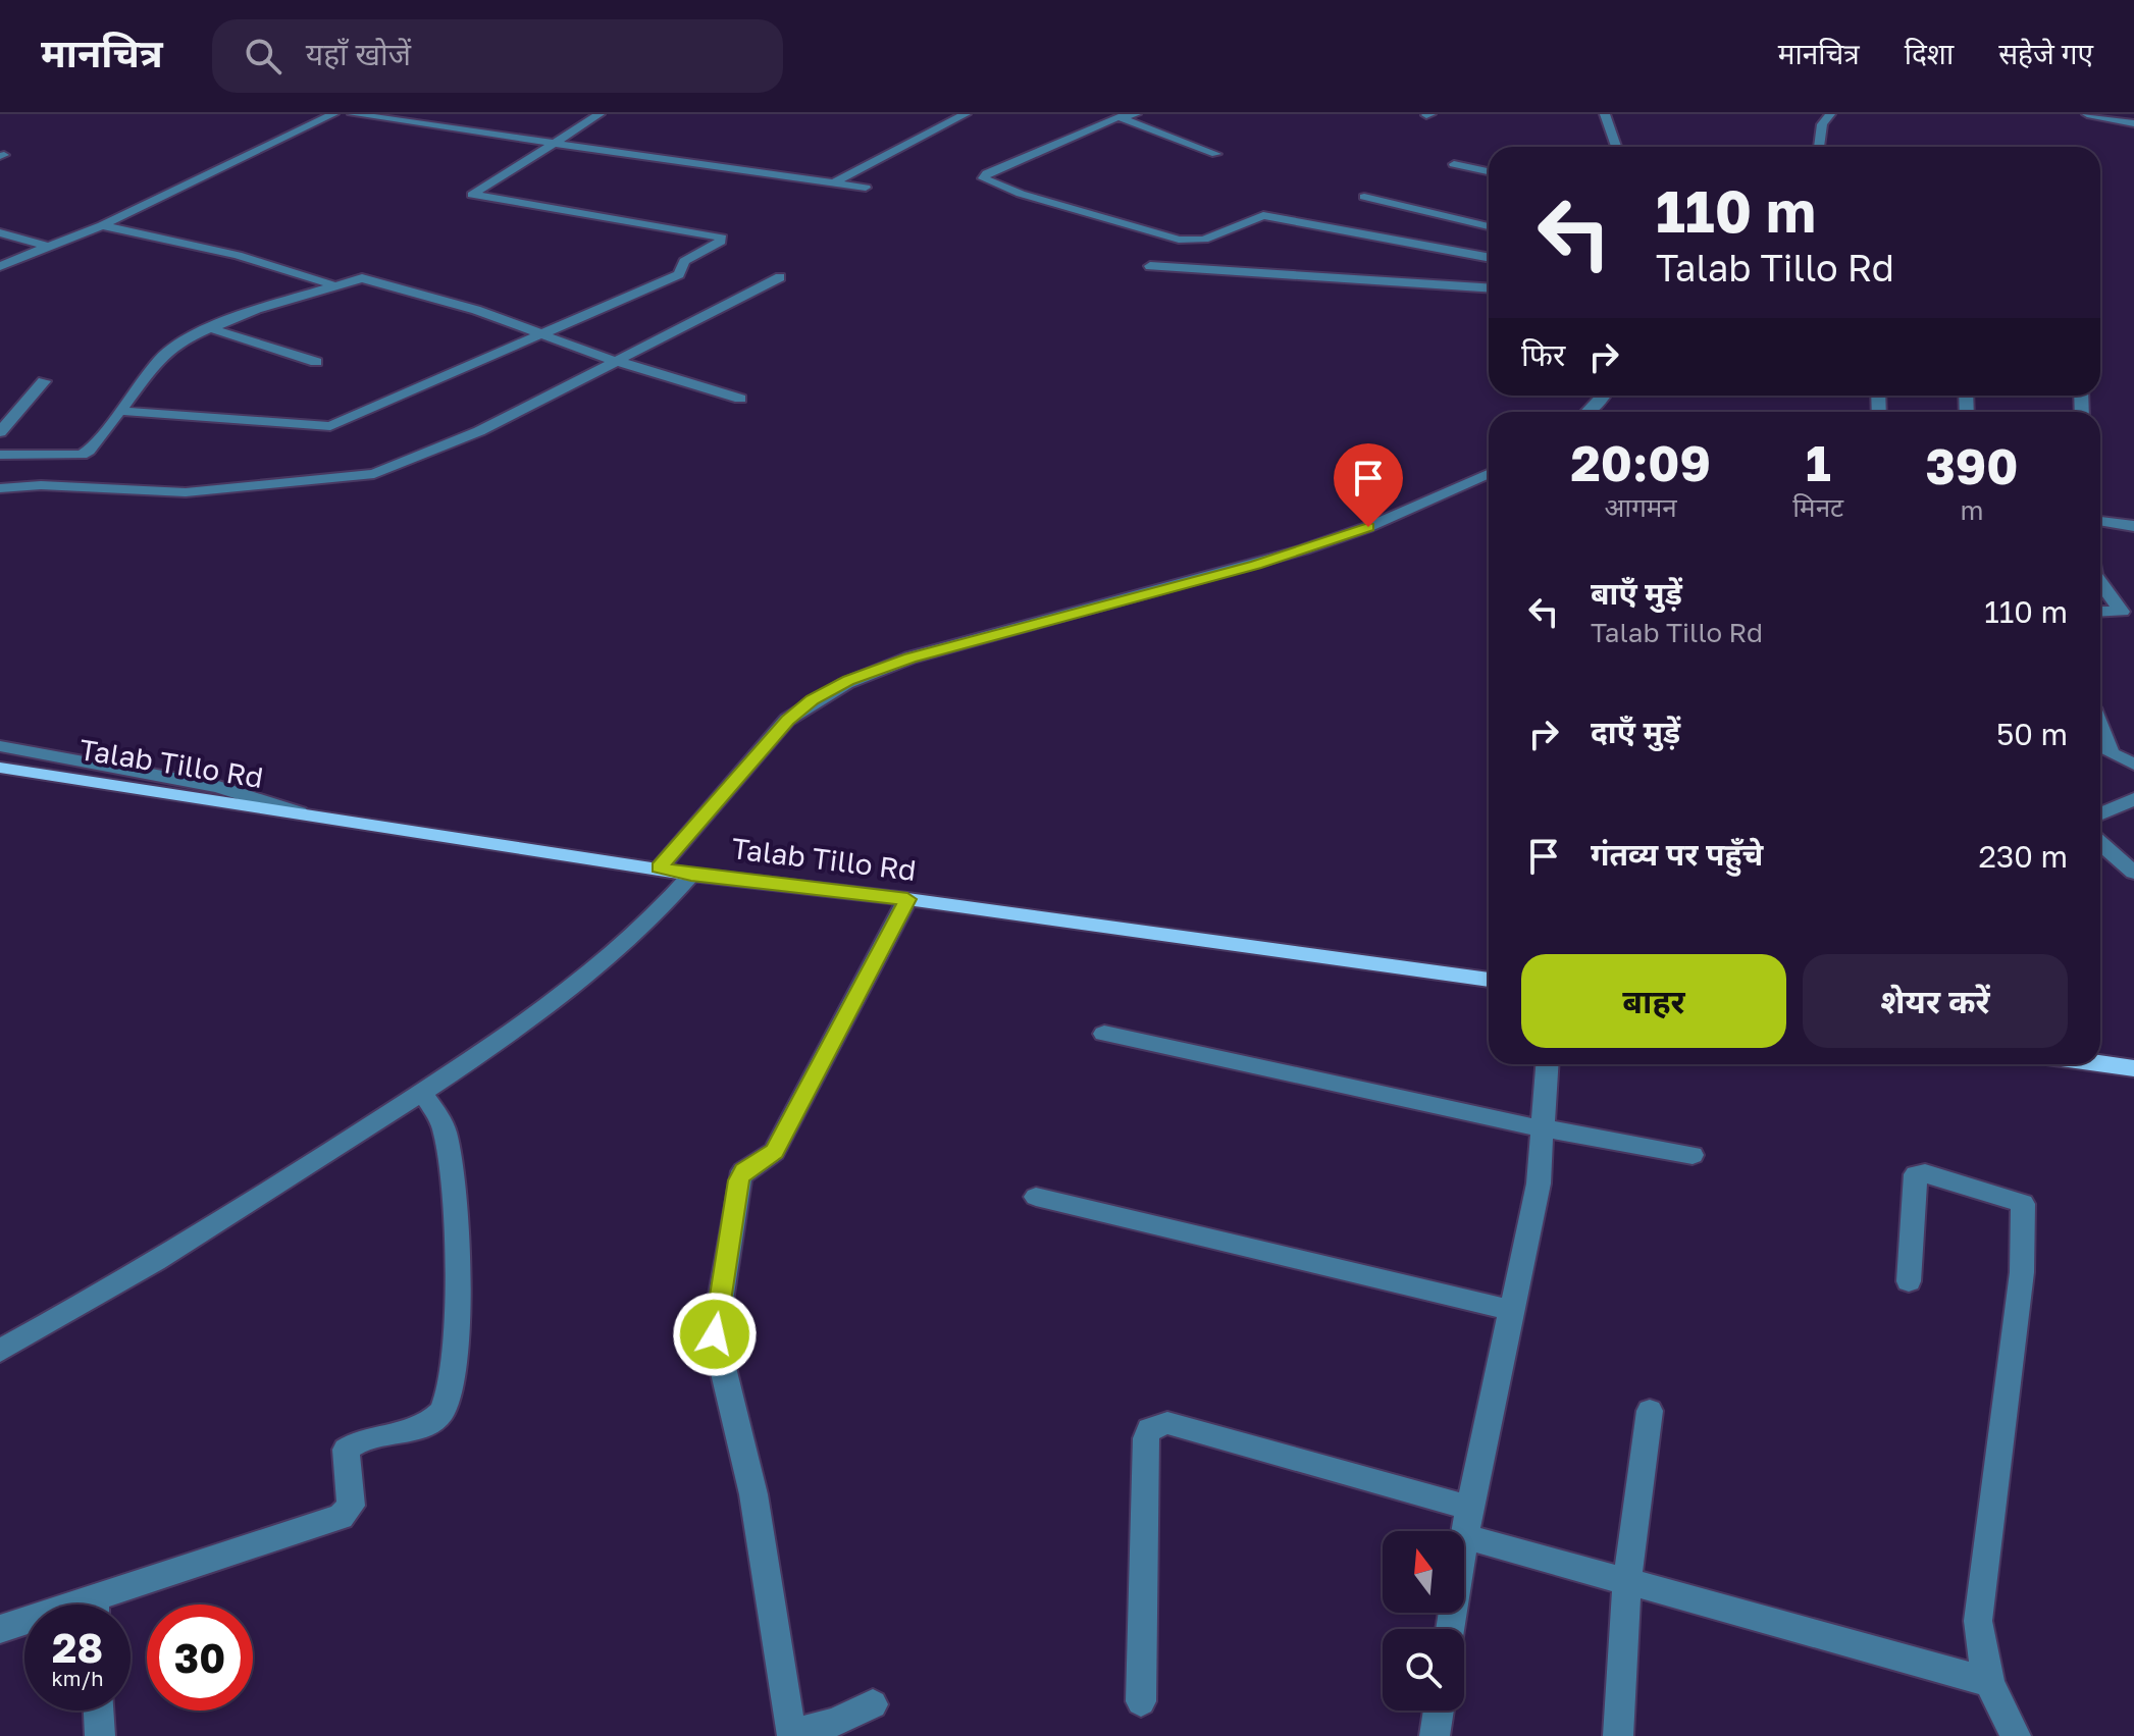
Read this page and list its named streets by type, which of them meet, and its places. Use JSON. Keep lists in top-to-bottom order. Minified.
{"streets":{"main road":["Talab Tillo Rd"]},"north":"top","page":{"header":"मानचित्र","search":"यहाँ खोजें","nav":["मानचित्र","दिशा","सहेजे गए"],"turn":["110 m","Talab Tillo Rd"],"then":"फिर","eta":["20:09","आगमन","1","मिनट","390","m"],"list":[{"name":"बाएँ मुड़ें","note":"Talab Tillo Rd","value":"110 m"},{"name":"दाएँ मुड़ें","value":"50 m"},{"name":"गंतव्य पर पहुँचे","value":"230 m"}],"buttons":["बाहर","शेयर करें"],"speed":"28 km/h","limit":"30"}}
